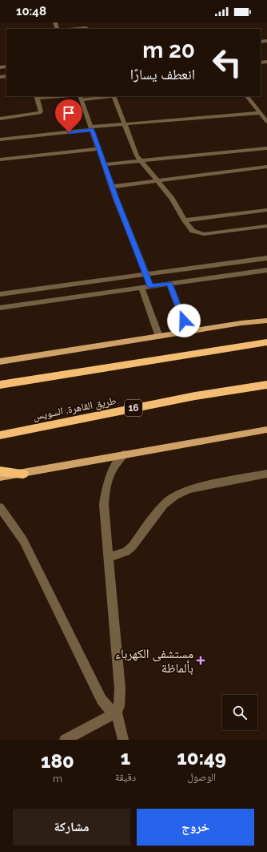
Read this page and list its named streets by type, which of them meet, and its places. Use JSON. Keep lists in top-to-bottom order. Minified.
{"streets":{"highway":["طريق القاهرة, السويس","16"]},"places":{"health":["مستشفى الكهرباء بألماظة"]},"page":{"status":"10:48","turn":["20 m","انعطف يسارًا"],"eta":["10:49","الوصول","1","دقيقة","180","m"],"buttons":["خروج","مشاركة"]}}
